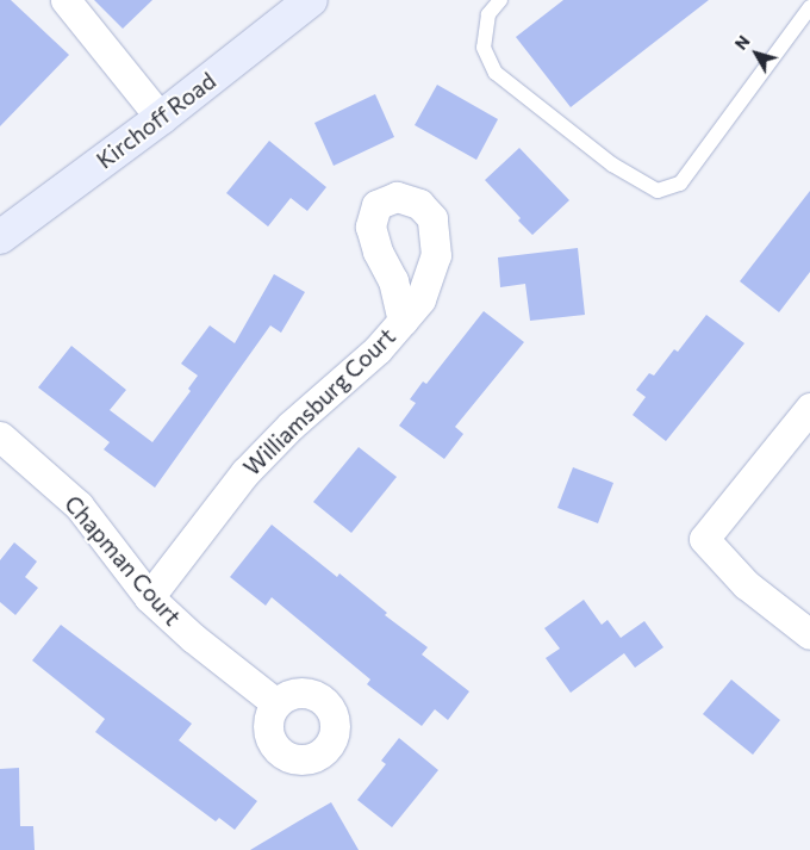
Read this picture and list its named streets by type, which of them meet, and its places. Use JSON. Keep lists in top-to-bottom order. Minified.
{"streets":{"main road":["Kirchoff Road"],"street":["Williamsburg Court","Chapman Court"]},"crossings":[["Williamsburg Court","Chapman Court"]],"north":"top left"}
